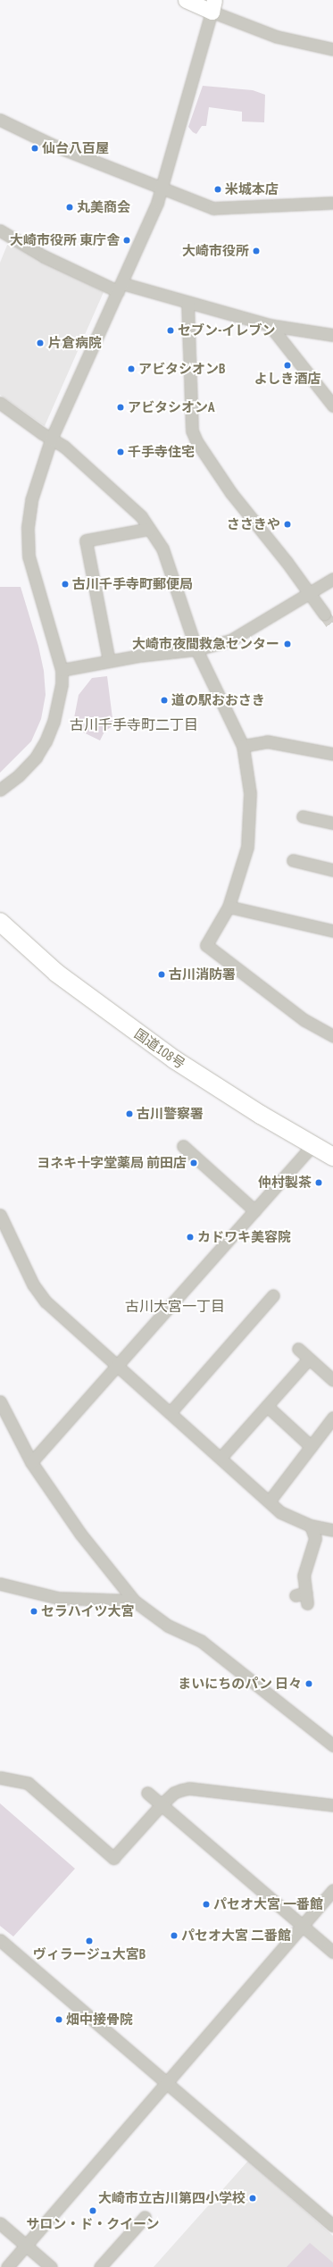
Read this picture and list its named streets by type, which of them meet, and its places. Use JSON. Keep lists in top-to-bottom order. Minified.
{"streets":{"highway":["国道108号"]},"districts":["古川千手寺町二丁目","古川大宮一丁目"],"places":["仙台八百屋","米城本店","丸美商会","大崎市役所 東庁舎","大崎市役所","セブン-イレブン","片倉病院","よしき酒店","アビタシオンB","アビタシオンA","千手寺住宅","ささきや","古川千手寺町郵便局","大崎市夜間救急センター","道の駅おおさき","古川消防署","古川警察署","ヨネキ十字堂薬局 前田店","仲村製茶","カドワキ美容院","セラハイツ大宮","まいにちのパン 日々","パセオ大宮 一番館","パセオ大宮 二番館","ヴィラージュ大宮B","畑中接骨院","大崎市立古川第四小学校","サロン・ド・クイーン"]}
